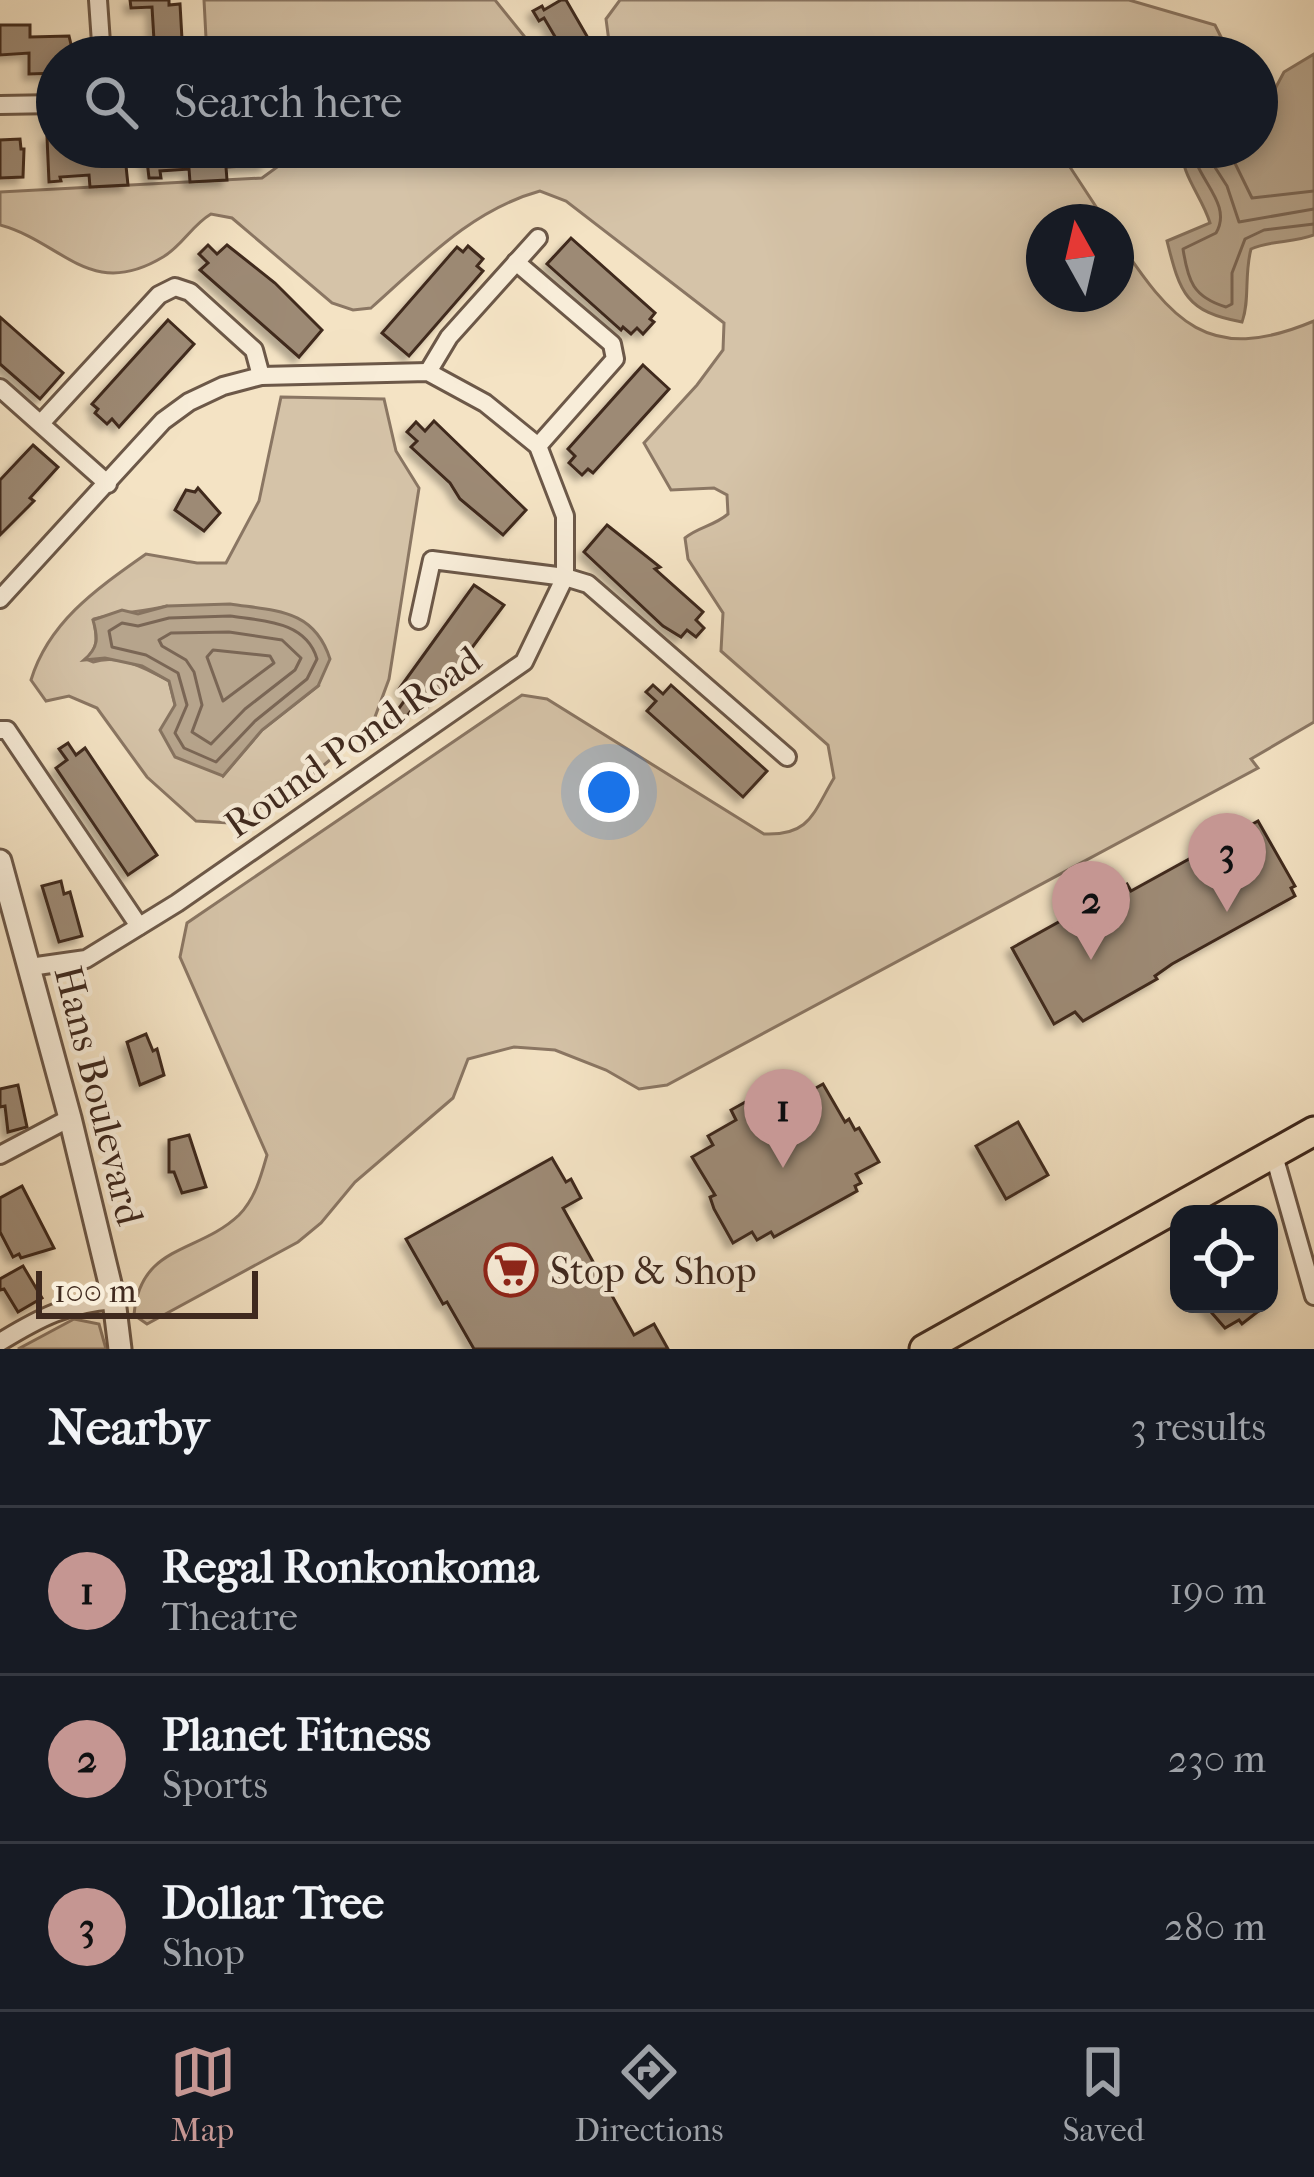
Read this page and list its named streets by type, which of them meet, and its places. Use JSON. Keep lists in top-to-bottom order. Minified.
{"streets":{"street":["Round Pond Road","Hans Boulevard"]},"crossings":[["Round Pond Road","Hans Boulevard"]],"places":{"supermarket":["Stop & Shop"]},"scale_bar":"100 m","north":"top","page":{"search":"Search here","pins":["3","2","1"],"scale":"100 m","heading":["Nearby","3 results"],"list":[{"mark":"1","name":"Regal Ronkonkoma","note":"Theatre","value":"190 m"},{"mark":"2","name":"Planet Fitness","note":"Sports","value":"230 m"},{"mark":"3","name":"Dollar Tree","note":"Shop","value":"280 m"}],"nav":["Map","Directions","Saved"]}}
